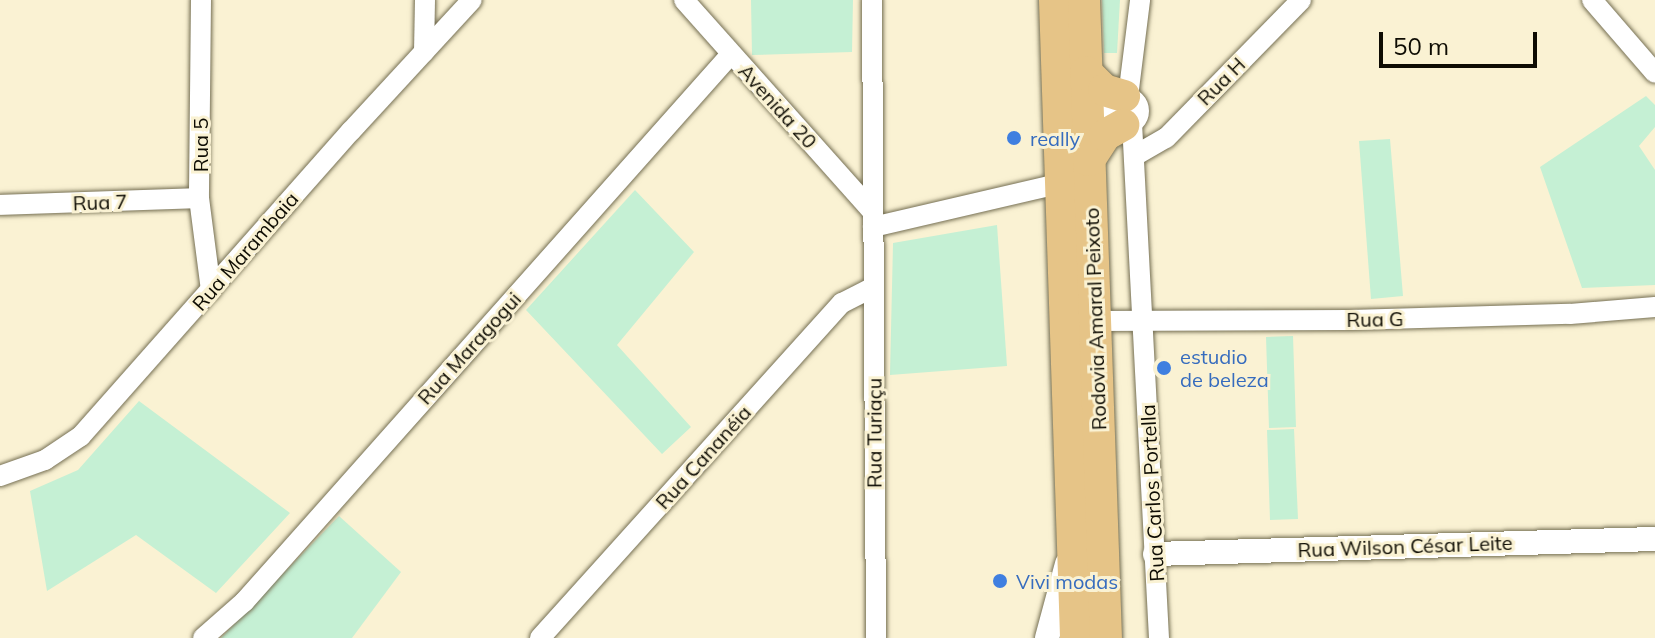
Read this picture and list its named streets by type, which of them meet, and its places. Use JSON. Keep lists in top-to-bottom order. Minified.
{"streets":{"highway":["Rodovia Amaral Peixoto"],"street":["Rua H","Avenida 20","Rua 5","Rua 7","Rua Marambaia","Rua G","Rua Maragogui","Rua Turiaçu","Rua Cananéia","Rua Carlos Portella","Rua Wilson César Leite"]},"crossings":[["Rua H","Rua Carlos Portella"],["Avenida 20","Rua Maragogui"],["Avenida 20","Rua Turiaçu"],["Rua 5","Rua 7"],["Rua 5","Rua Marambaia"],["Rodovia Amaral Peixoto","Rua G"],["Rua G","Rua Carlos Portella"],["Rua Turiaçu","Rua Cananéia"],["Rua Carlos Portella","Rua Wilson César Leite"]],"places":["really","estudio de beleza","Vivi modas"],"scale_bar":"50 m"}
